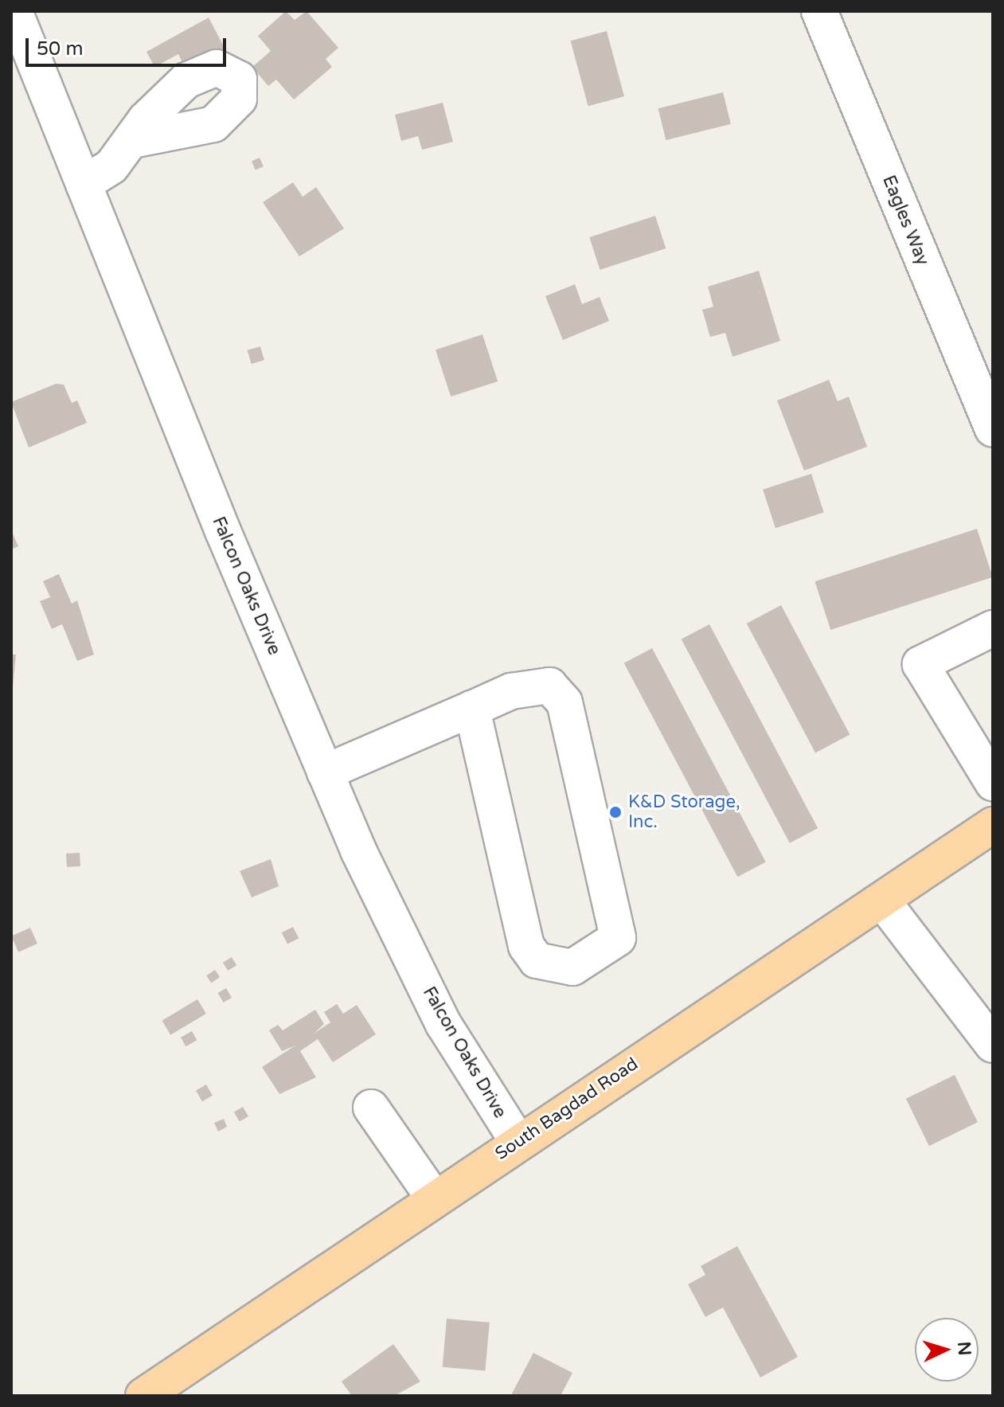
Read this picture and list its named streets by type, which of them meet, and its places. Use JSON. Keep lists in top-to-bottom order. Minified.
{"streets":{"main road":["South Bagdad Road"],"street":["Eagles Way","Falcon Oaks Drive"]},"crossings":[["Falcon Oaks Drive","South Bagdad Road"]],"places":["K&D Storage, Inc."],"scale_bar":"50 m","north":"right"}
